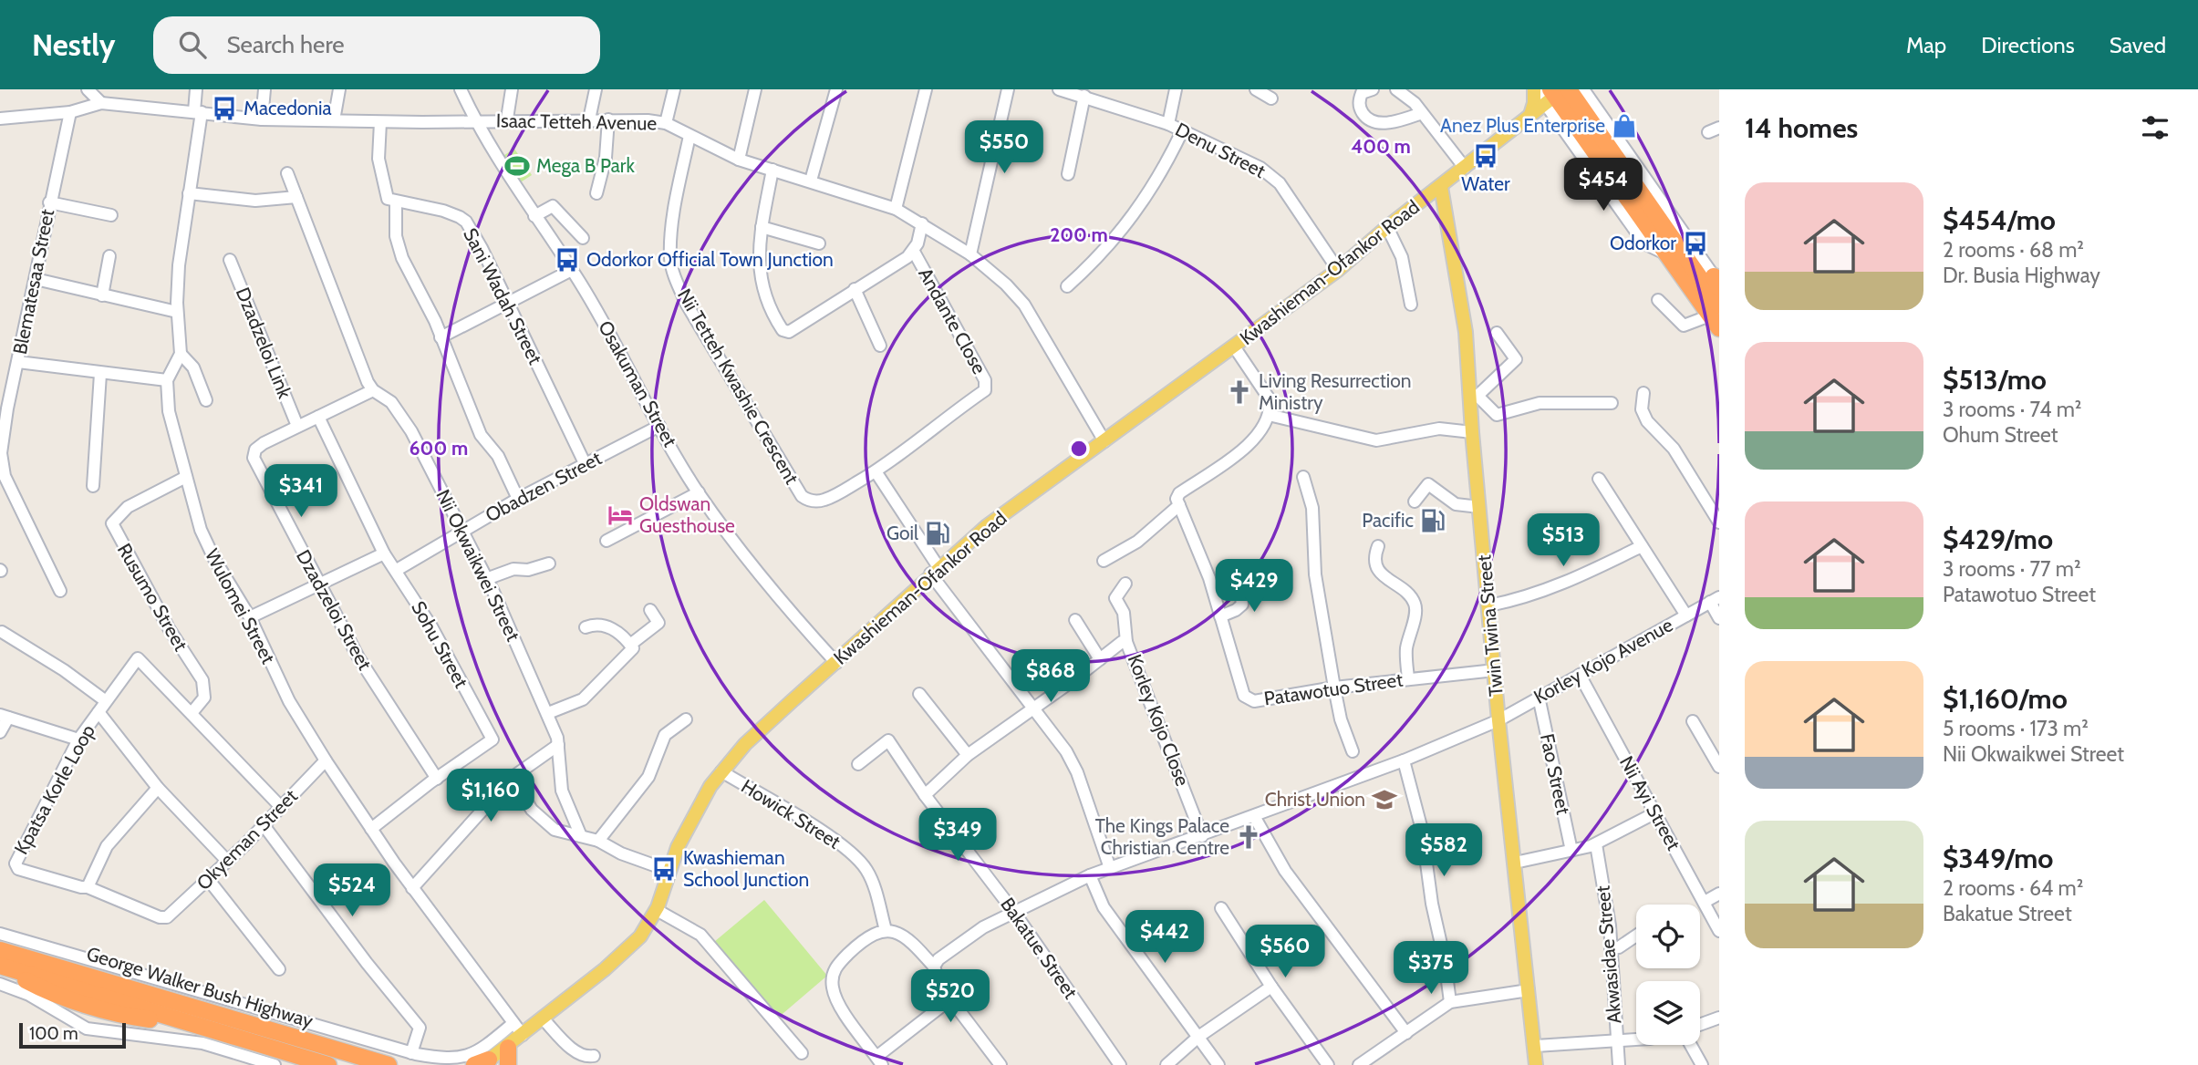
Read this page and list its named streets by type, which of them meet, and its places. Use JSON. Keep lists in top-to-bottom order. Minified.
{"streets":{"highway":["George Walker Bush Highway"],"main road":["Kwashieman-Ofankor Road","Twin Twina Street"],"street":["Isaac Tetteh Avenue","Denu Street","Blematesaa Street","Sani Wadah Street","Andante Close","Dzadzeloi Link","Osakuman Street","Nii Tetteh Kwashie Crescent","Obadzen Street","Nii Okwaikwei Street","Rusumo Street","Wulomei Street","Dzadzeloi Street","Sohu Street","Korley Kojo Avenue","Patawotuo Street","Korley Kojo Close","Fao Street","Kpatsa Korle Loop","Nii Ayi Street","Howick Street","Okyeman Street","Bakatue Street","Akwasidae Street"]},"crossings":[["Isaac Tetteh Avenue","Kwashieman-Ofankor Road"],["Isaac Tetteh Avenue","Blematesaa Street"],["Isaac Tetteh Avenue","Osakuman Street"],["Isaac Tetteh Avenue","Nii Tetteh Kwashie Crescent"],["Denu Street","Kwashieman-Ofankor Road"],["Kwashieman-Ofankor Road","Osakuman Street"],["Kwashieman-Ofankor Road","Wulomei Street"],["Kwashieman-Ofankor Road","Twin Twina Street"],["Kwashieman-Ofankor Road","Howick Street"],["Sani Wadah Street","Obadzen Street"],["Andante Close","Nii Tetteh Kwashie Crescent"],["Dzadzeloi Link","Dzadzeloi Street"],["Osakuman Street","Obadzen Street"],["Obadzen Street","Nii Okwaikwei Street"],["Obadzen Street","Sohu Street"],["Nii Okwaikwei Street","Dzadzeloi Street"],["Rusumo Street","Wulomei Street"],["Rusumo Street","Kpatsa Korle Loop"],["Wulomei Street","Sohu Street"],["Wulomei Street","Okyeman Street"],["Dzadzeloi Street","Sohu Street"],["Twin Twina Street","Korley Kojo Avenue"],["Twin Twina Street","Patawotuo Street"],["Korley Kojo Avenue","Korley Kojo Close"],["Korley Kojo Avenue","Fao Street"],["Korley Kojo Avenue","Nii Ayi Street"],["Korley Kojo Avenue","Howick Street"],["Korley Kojo Avenue","Bakatue Street"],["Korley Kojo Close","Bakatue Street"],["Kpatsa Korle Loop","Okyeman Street"]],"places":{"bus stop":["Macedonia","Water","Odorkor","Odorkor Official Town Junction","Kwashieman School Junction"],"shop":["Anez Plus Enterprise"],"sports":["Mega B Park"],"church":["Living Resurrection Ministry","The Kings Palace Christian Centre"],"hotel":["Oldswan Guesthouse"],"fuel station":["Pacific","Goil"],"school or university":["Christ Union"]},"scale_bar":"100 m","page":{"header":"Nestly","search":"Search here","nav":["Map","Directions","Saved"],"heading":"14 homes","price":["$550","$454","$341","$513","$429","$868","$1,160","$349","$582","$524","$442","$560","$375","$520"],"list":[{"name":"$454/mo","note":"2 rooms · 68 m² · Dr. Busia Highway"},{"name":"$513/mo","note":"3 rooms · 74 m² · Ohum Street"},{"name":"$429/mo","note":"3 rooms · 77 m² · Patawotuo Street"},{"name":"$1,160/mo","note":"5 rooms · 173 m² · Nii Okwaikwei Street"},{"name":"$349/mo","note":"2 rooms · 64 m² · Bakatue Street"}],"scale":"100 m"},"rings":["400 m","200 m","600 m"]}
